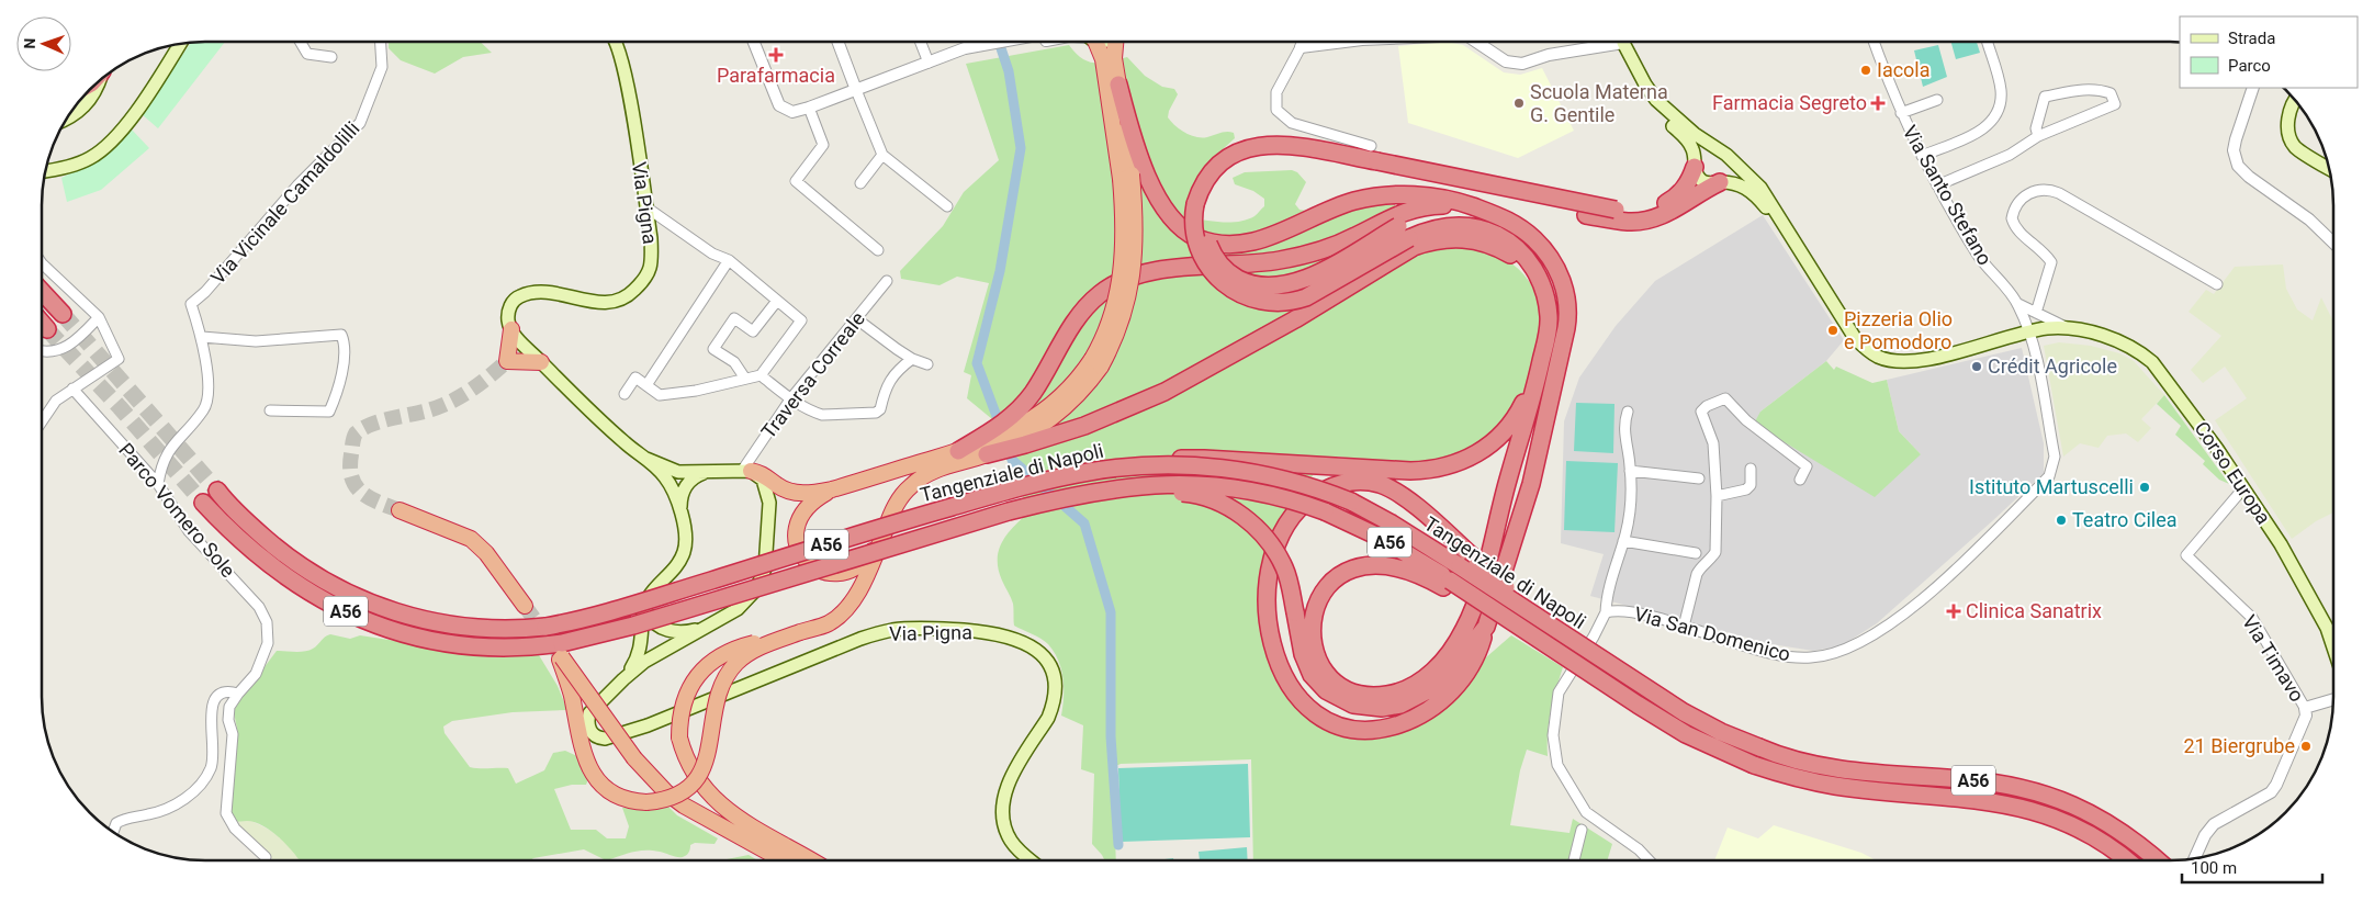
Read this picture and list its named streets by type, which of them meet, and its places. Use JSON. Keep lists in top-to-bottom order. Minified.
{"streets":{"highway":["Tangenziale di Napoli","A56"],"main road":["Via Pigna","Corso Europa"],"street":["Via Santo Stefano","Via Vicinale Camaldolilli","Traversa Correale","Parco Vomero Sole","Via San Domenico","Via Timavo"]},"crossings":[["Via Santo Stefano","Corso Europa"],["Via Santo Stefano","Via San Domenico"],["Via Pigna","Traversa Correale"],["Corso Europa","Via San Domenico"],["Corso Europa","Via Timavo"]],"places":{"health":["Parafarmacia","Farmacia Segreto","Clinica Sanatrix"],"other":["Iacola","Scuola Materna G. Gentile","Pizzeria Olio e Pomodoro","Crédit Agricole","Istituto Martuscelli","Teatro Cilea","21 Biergrube"]},"legend":["Strada","Parco"],"scale_bar":"100 m","north":"left"}
